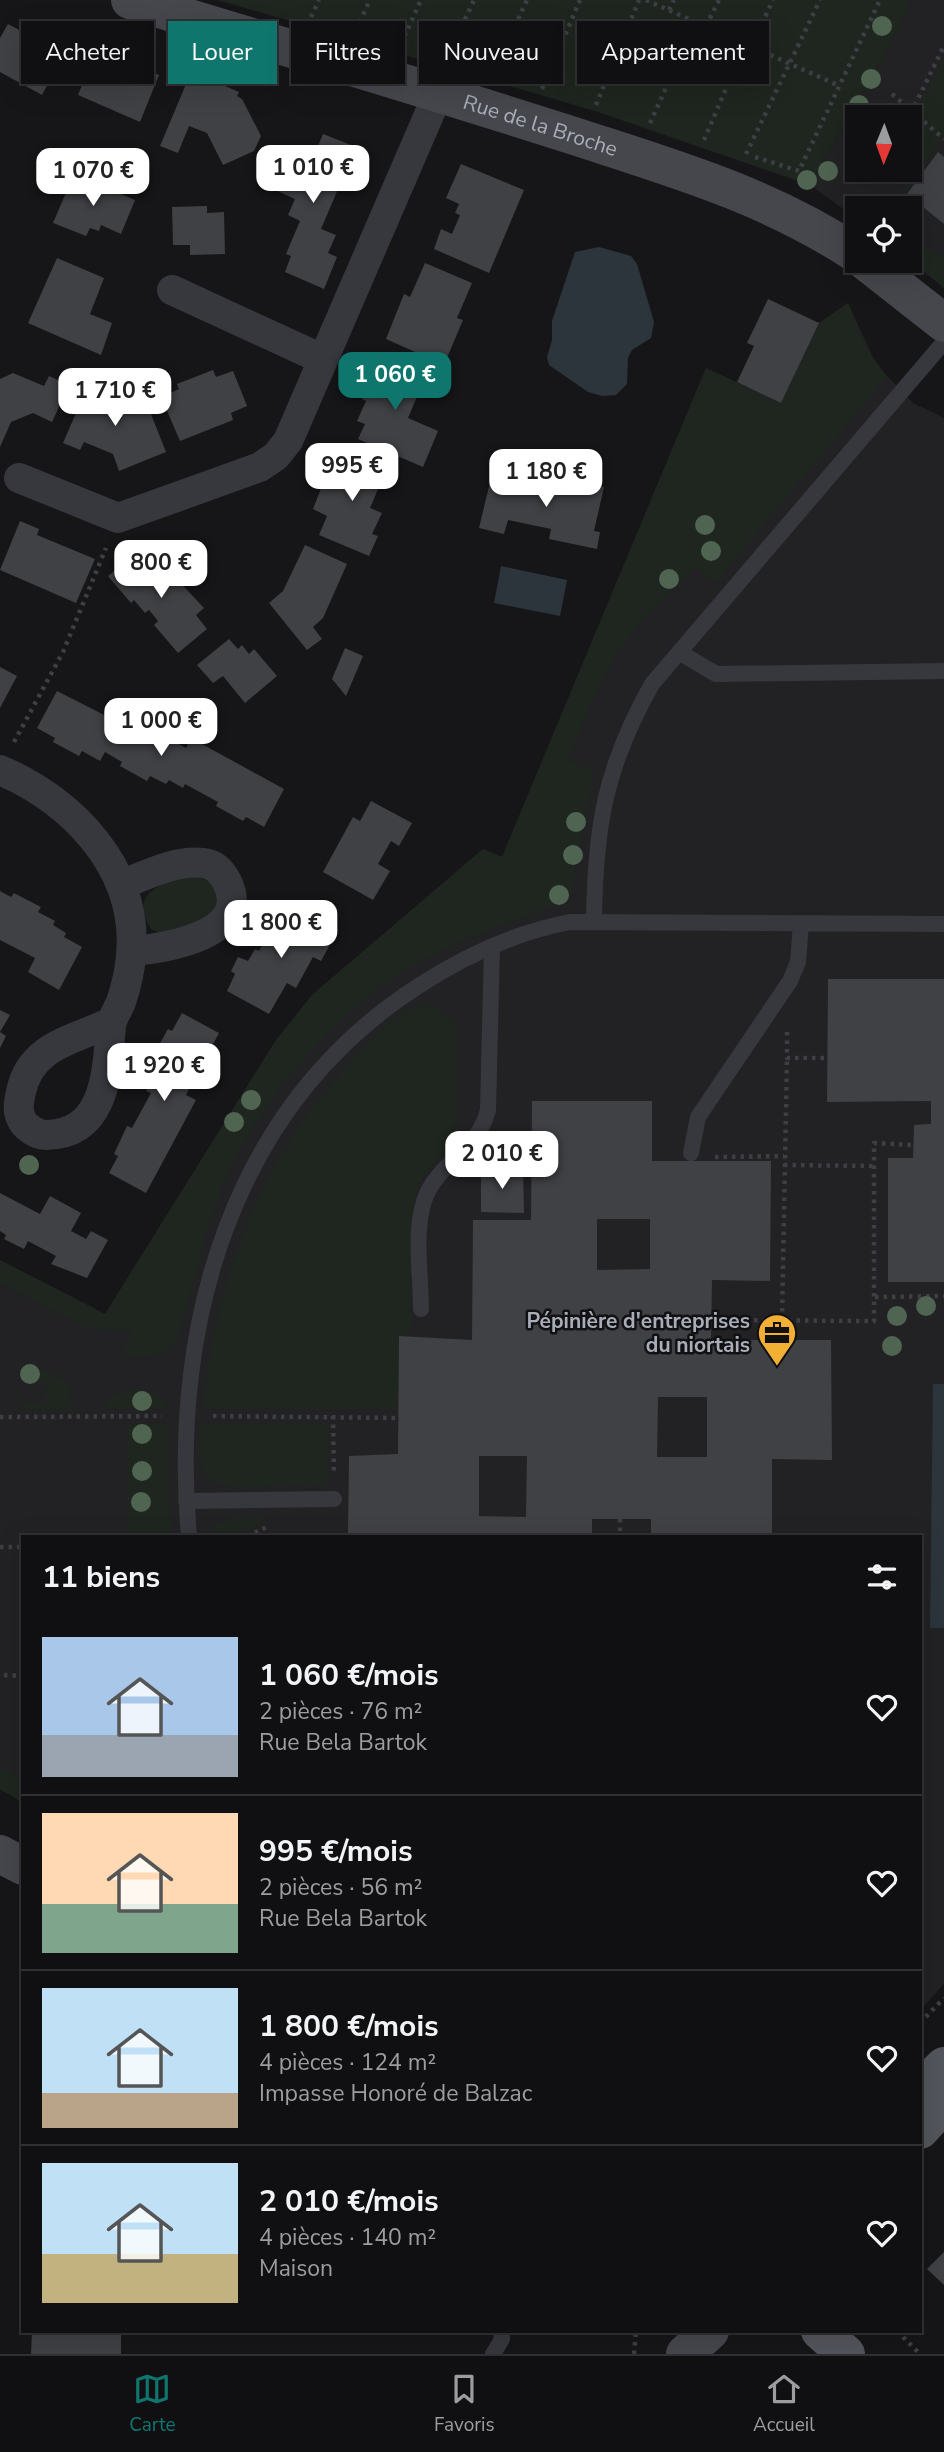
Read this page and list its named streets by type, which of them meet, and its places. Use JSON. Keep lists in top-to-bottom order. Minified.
{"streets":{"street":["Rue de la Broche"]},"places":{"office":["Pépinière d'entreprises du niortais"]},"north":"bottom","page":{"chip":["Acheter","Louer","Filtres","Nouveau","Appartement"],"price":["1 010 €","1 070 €","1 060 €","1 710 €","995 €","1 180 €","800 €","1 000 €","1 800 €","1 920 €","2 010 €"],"heading":"11 biens","list":[{"name":"1 060 €/mois","note":"2 pièces · 76 m² · Rue Bela Bartok"},{"name":"995 €/mois","note":"2 pièces · 56 m² · Rue Bela Bartok"},{"name":"1 800 €/mois","note":"4 pièces · 124 m² · Impasse Honoré de Balzac"},{"name":"2 010 €/mois","note":"4 pièces · 140 m² · Maison"}],"tabs":["Carte","Favoris","Accueil"]}}
